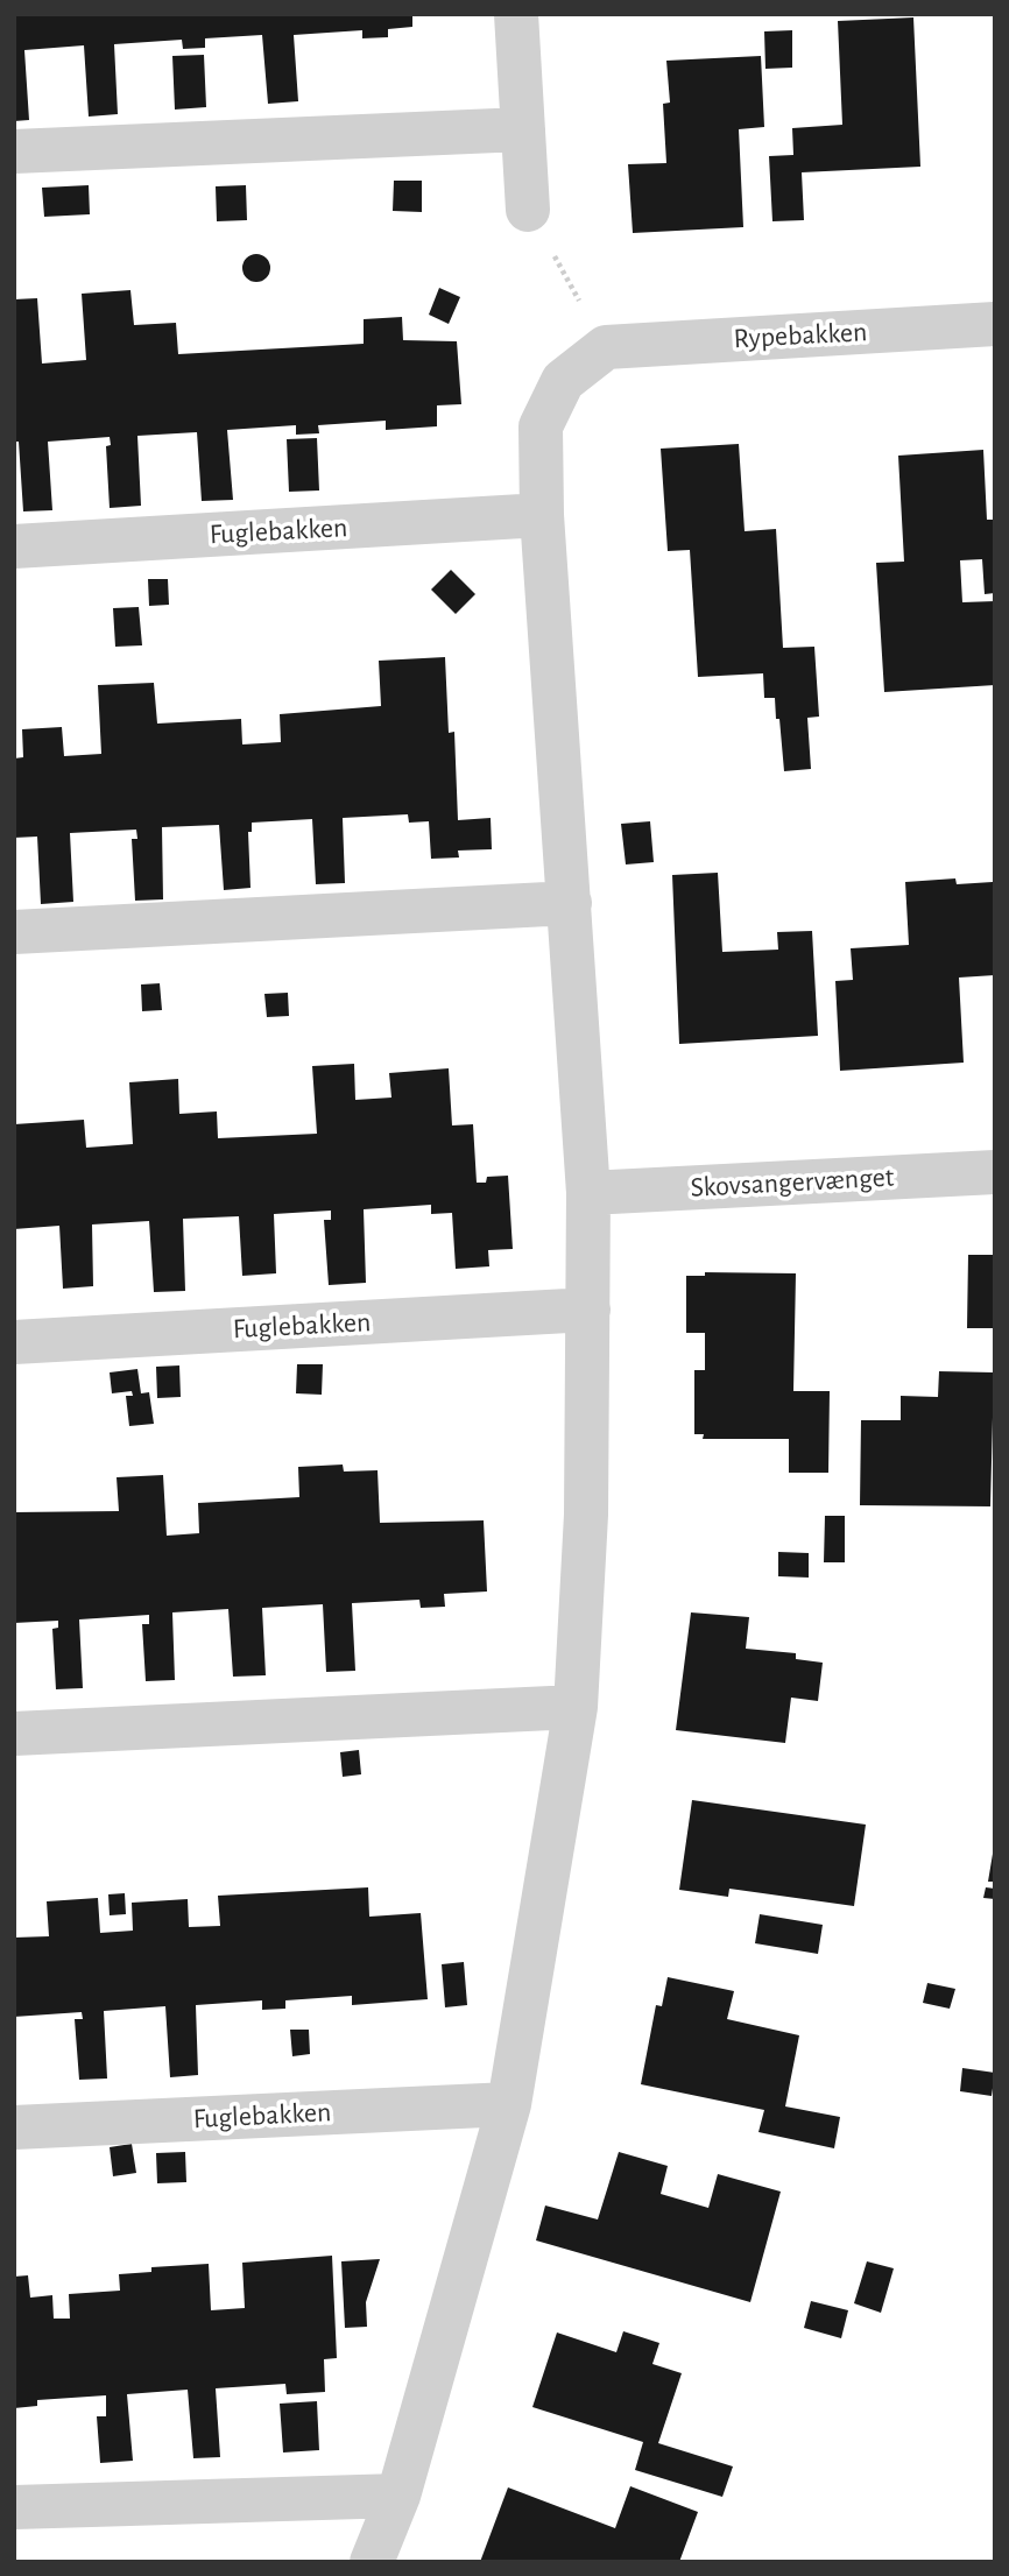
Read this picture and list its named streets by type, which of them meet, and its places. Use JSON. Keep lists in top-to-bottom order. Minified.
{"streets":{"street":["Rypebakken","Fuglebakken","Skovsangervænget"]}}
